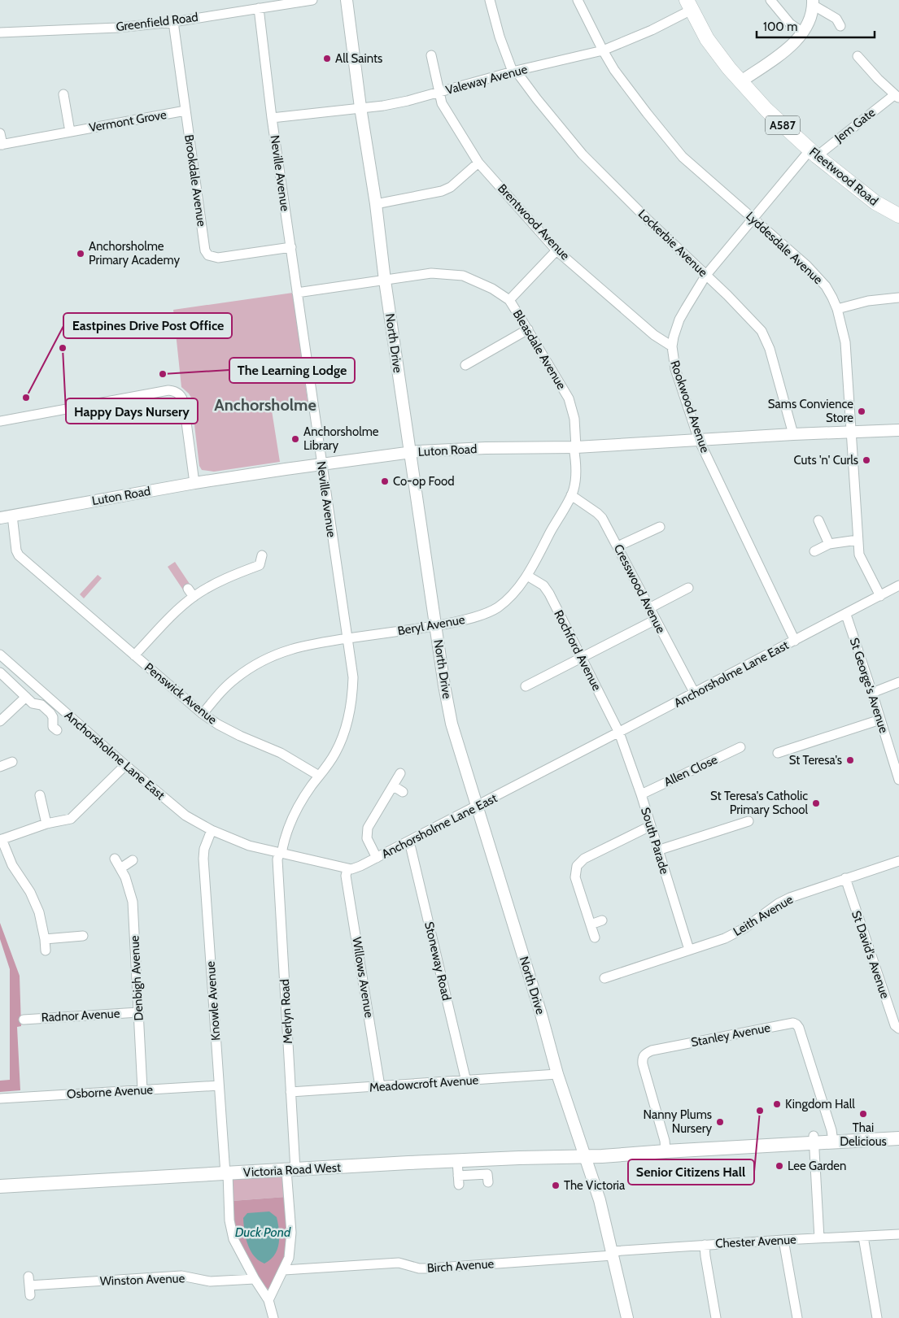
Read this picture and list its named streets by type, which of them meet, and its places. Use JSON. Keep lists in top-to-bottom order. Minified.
{"streets":{"main road":["A587","Fleetwood Road","Victoria Road West"],"street":["Greenfield Road","Valeway Avenue","Vermont Grove","Jem Gate","Neville Avenue","Brookdale Avenue","Brentwood Avenue","Lockerbie Avenue","Lyddesdale Avenue","North Drive","Bleasdale Avenue","Rookwood Avenue","Luton Road","Cresswood Avenue","Beryl Avenue","Rochford Avenue","Anchorsholme Lane East","St George's Avenue","Penswick Avenue","Allen Close","South Parade","Leith Avenue","St David's Avenue","Stoneway Road","Willows Avenue","Denbigh Avenue","Knowle Avenue","Merlyn Road","Radnor Avenue","Stanley Avenue","Meadowcroft Avenue","Osborne Avenue","Chester Avenue","Birch Avenue","Winston Avenue"]},"crossings":[["Greenfield Road","Neville Avenue"],["Greenfield Road","Brookdale Avenue"],["Valeway Avenue","Neville Avenue"],["Valeway Avenue","Fleetwood Road"],["Valeway Avenue","Brentwood Avenue"],["Valeway Avenue","Lockerbie Avenue"],["Valeway Avenue","Lyddesdale Avenue"],["Valeway Avenue","North Drive"],["Vermont Grove","Brookdale Avenue"],["Jem Gate","Fleetwood Road"],["Jem Gate","Rookwood Avenue"],["Neville Avenue","Brookdale Avenue"],["Neville Avenue","Bleasdale Avenue"],["Neville Avenue","Luton Road"],["Neville Avenue","Beryl Avenue"],["Neville Avenue","Anchorsholme Lane East"],["Neville Avenue","Penswick Avenue"],["Neville Avenue","Merlyn Road"],["Fleetwood Road","Rookwood Avenue"],["Brentwood Avenue","Rookwood Avenue"],["Lockerbie Avenue","Rookwood Avenue"],["Lockerbie Avenue","Luton Road"],["Lyddesdale Avenue","Rookwood Avenue"],["Lyddesdale Avenue","Luton Road"],["Lyddesdale Avenue","Anchorsholme Lane East"],["North Drive","Bleasdale Avenue"],["North Drive","Luton Road"],["North Drive","Beryl Avenue"],["North Drive","Anchorsholme Lane East"],["North Drive","Meadowcroft Avenue"],["North Drive","Victoria Road West"],["North Drive","Chester Avenue"],["North Drive","Birch Avenue"],["Bleasdale Avenue","Luton Road"],["Bleasdale Avenue","Beryl Avenue"],["Rookwood Avenue","Luton Road"],["Rookwood Avenue","Anchorsholme Lane East"],["Luton Road","Beryl Avenue"],["Luton Road","Penswick Avenue"],["Cresswood Avenue","Beryl Avenue"],["Cresswood Avenue","Anchorsholme Lane East"],["Beryl Avenue","Rochford Avenue"],["Beryl Avenue","Penswick Avenue"],["Rochford Avenue","Anchorsholme Lane East"],["Rochford Avenue","South Parade"],["Anchorsholme Lane East","St George's Avenue"],["Anchorsholme Lane East","South Parade"],["Anchorsholme Lane East","Stoneway Road"],["Anchorsholme Lane East","Willows Avenue"],["Anchorsholme Lane East","Knowle Avenue"],["Anchorsholme Lane East","Merlyn Road"],["Allen Close","South Parade"],["South Parade","Leith Avenue"],["Leith Avenue","St David's Avenue"],["Stoneway Road","Meadowcroft Avenue"],["Willows Avenue","Meadowcroft Avenue"],["Denbigh Avenue","Radnor Avenue"],["Denbigh Avenue","Osborne Avenue"],["Knowle Avenue","Merlyn Road"],["Knowle Avenue","Osborne Avenue"],["Knowle Avenue","Victoria Road West"],["Knowle Avenue","Winston Avenue"],["Merlyn Road","Meadowcroft Avenue"],["Merlyn Road","Victoria Road West"],["Merlyn Road","Birch Avenue"],["Stanley Avenue","Victoria Road West"],["Chester Avenue","Birch Avenue"]],"districts":["Anchorsholme"],"water":["Duck Pond"],"places":["All Saints","Anchorsholme Primary Academy","Happy Days Nursery","The Learning Lodge","Eastpines Drive Post Office","Sams Convience Store","Anchorsholme Library","Cuts 'n' Curls","Co-op Food","St Teresa's","St Teresa's Catholic Primary School","Kingdom Hall","Senior Citizens Hall","Thai Delicious","Nanny Plums Nursery","Lee Garden","The Victoria"],"scale_bar":"100 m"}
